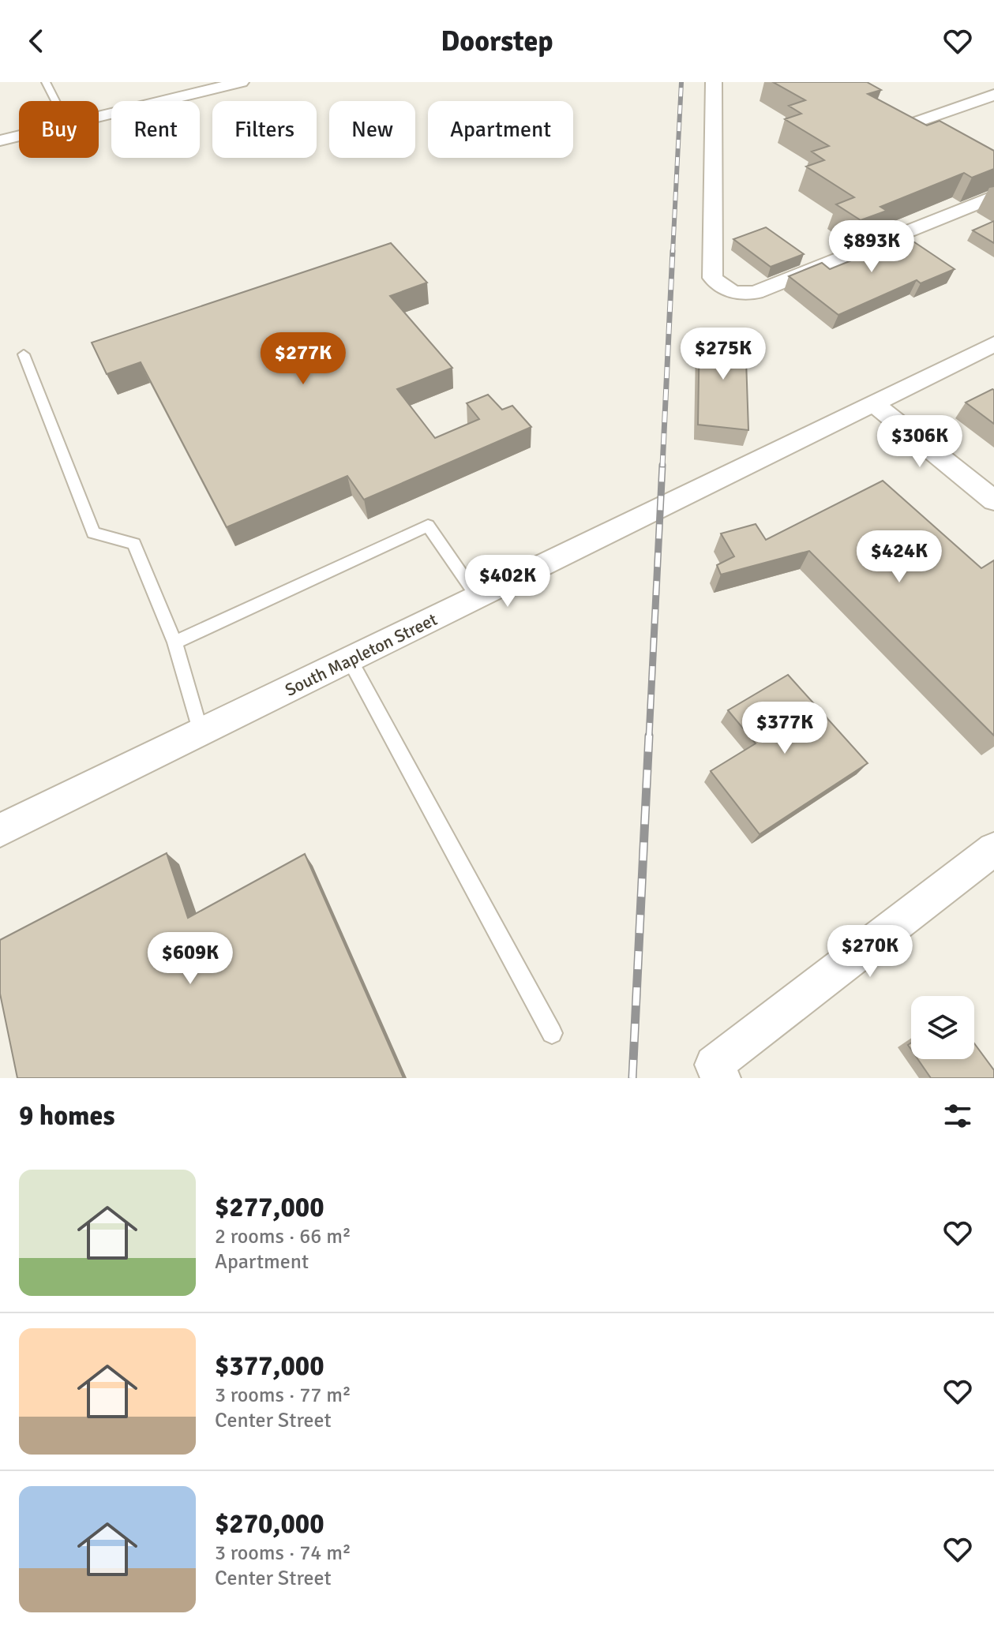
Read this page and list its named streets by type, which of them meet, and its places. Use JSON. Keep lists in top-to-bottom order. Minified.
{"streets":{"street":["South Mapleton Street"]},"page":{"header":"Doorstep","chip":["Buy","Rent","Filters","New","Apartment"],"price":["$893K","$275K","$277K","$306K","$424K","$402K","$377K","$270K","$609K"],"heading":"9 homes","list":[{"name":"$277,000","note":"2 rooms · 66 m² · Apartment"},{"name":"$377,000","note":"3 rooms · 77 m² · Center Street"},{"name":"$270,000","note":"3 rooms · 74 m² · Center Street"}]}}
